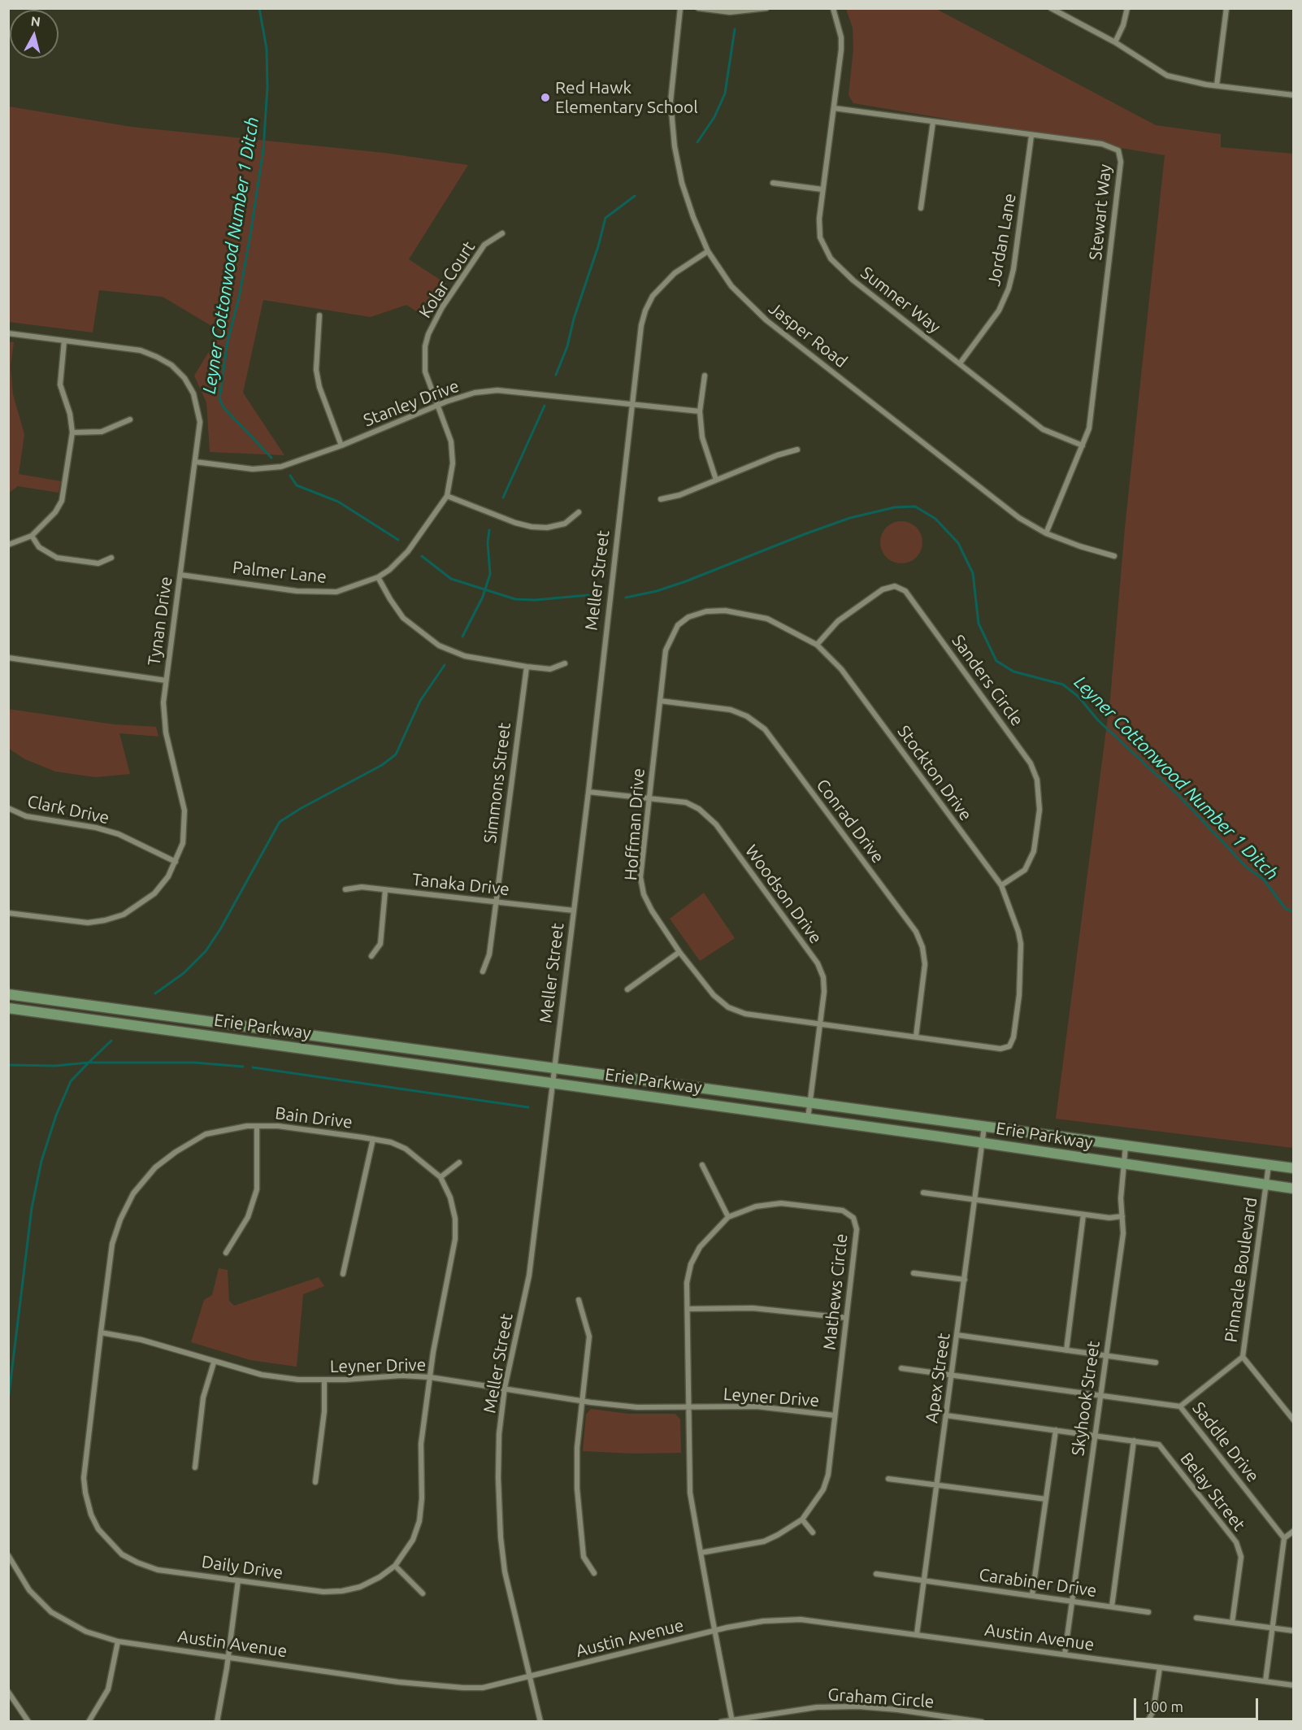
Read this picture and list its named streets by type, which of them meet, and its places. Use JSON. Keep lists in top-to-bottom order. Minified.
{"streets":{"main road":["Erie Parkway"],"street":["Stewart Way","Jordan Lane","Kolar Court","Sumner Way","Jasper Road","Stanley Drive","Palmer Lane","Meller Street","Tynan Drive","Sanders Circle","Stockton Drive","Simmons Street","Clark Drive","Conrad Drive","Hoffman Drive","Tanaka Drive","Woodson Drive","Bain Drive","Pinnacle Boulevard","Mathews Circle","Leyner Drive","Apex Street","Skyhook Street","Saddle Drive","Belay Street","Daily Drive","Carabiner Drive","Austin Avenue","Graham Circle"]},"crossings":[["Stewart Way","Jordan Lane"],["Stewart Way","Sumner Way"],["Jordan Lane","Sumner Way"],["Kolar Court","Stanley Drive"],["Kolar Court","Palmer Lane"],["Jasper Road","Meller Street"],["Stanley Drive","Palmer Lane"],["Stanley Drive","Meller Street"],["Stanley Drive","Tynan Drive"],["Palmer Lane","Tynan Drive"],["Meller Street","Tanaka Drive"],["Meller Street","Woodson Drive"],["Meller Street","Erie Parkway"],["Meller Street","Leyner Drive"],["Meller Street","Austin Avenue"],["Tynan Drive","Clark Drive"],["Sanders Circle","Stockton Drive"],["Stockton Drive","Hoffman Drive"],["Simmons Street","Tanaka Drive"],["Conrad Drive","Hoffman Drive"],["Hoffman Drive","Woodson Drive"],["Woodson Drive","Erie Parkway"],["Erie Parkway","Pinnacle Boulevard"],["Erie Parkway","Apex Street"],["Erie Parkway","Skyhook Street"],["Bain Drive","Leyner Drive"],["Bain Drive","Daily Drive"],["Mathews Circle","Leyner Drive"],["Mathews Circle","Austin Avenue"],["Mathews Circle","Graham Circle"],["Leyner Drive","Daily Drive"],["Apex Street","Saddle Drive"],["Apex Street","Belay Street"],["Apex Street","Carabiner Drive"],["Apex Street","Austin Avenue"],["Skyhook Street","Saddle Drive"],["Skyhook Street","Belay Street"],["Skyhook Street","Carabiner Drive"],["Skyhook Street","Austin Avenue"]],"water":["Leyner Cottonwood Number 1 Ditch"],"places":["Red Hawk Elementary School"],"scale_bar":"100 m","north":"top"}
